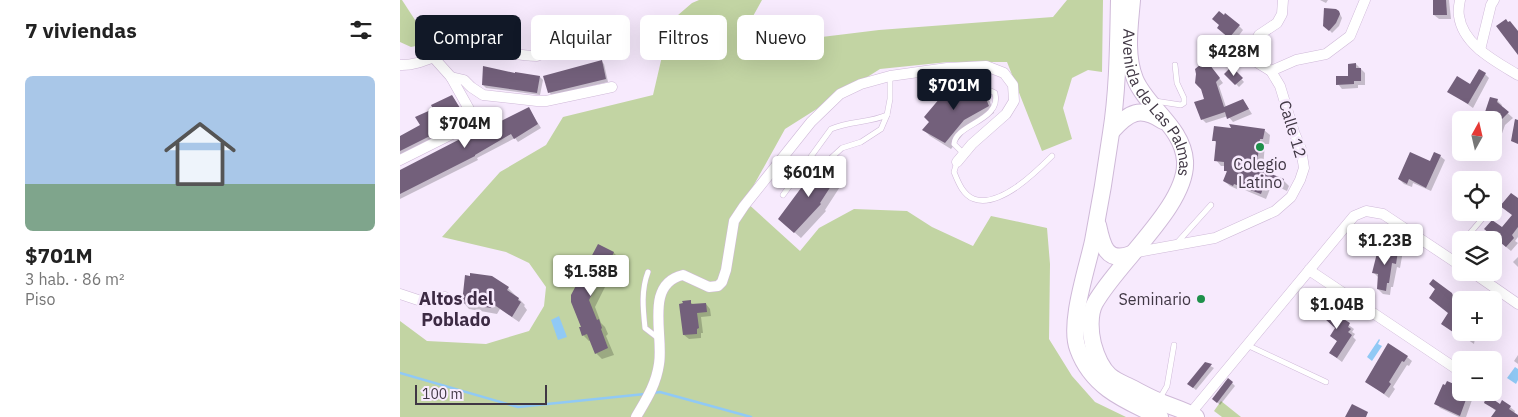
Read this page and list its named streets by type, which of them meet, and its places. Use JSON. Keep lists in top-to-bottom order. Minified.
{"streets":{"main road":["Avenida de Las Palmas"],"street":["Calle 12"]},"crossings":[["Avenida de Las Palmas","Calle 12"]],"districts":["Altos del Poblado"],"places":["Colegio Latino","Seminario"],"scale_bar":"100 m","north":"top","page":{"heading":"7 viviendas","chip":["Comprar","Alquilar","Filtros","Nuevo"],"price":["$428M","$701M","$704M","$601M","$1.23B","$1.58B","$1.04B"],"list":[{"name":"$701M","note":"3 hab. · 86 m² · Piso"}],"map_buttons":["+","−"],"scale":"100 m"}}
